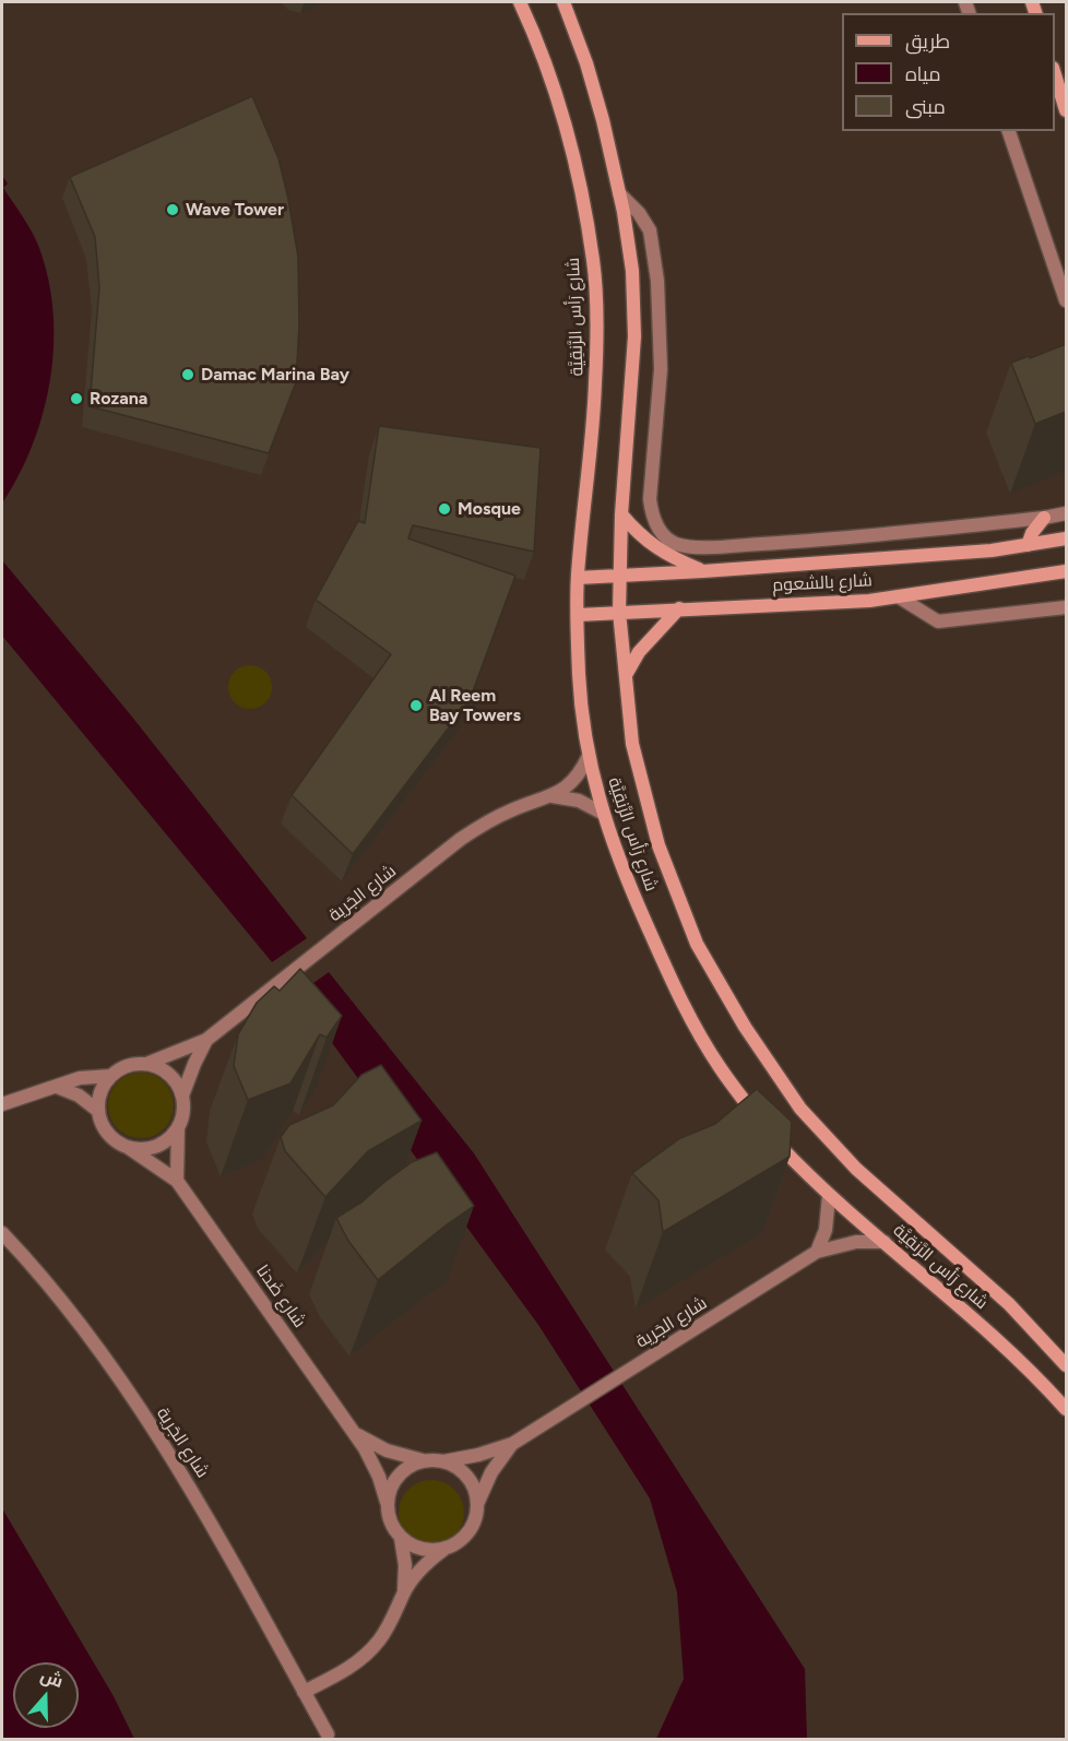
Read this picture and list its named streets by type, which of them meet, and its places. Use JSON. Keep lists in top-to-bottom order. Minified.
{"streets":{"street":["شارع رَأس الرَّنقِيَّة","شارع بالشعوم","شارع الجَرية","شارع ضَدنا"]},"crossings":[["شارع رَأس الرَّنقِيَّة","شارع بالشعوم"],["شارع رَأس الرَّنقِيَّة","شارع الجَرية"],["شارع الجَرية","شارع ضَدنا"]],"places":["Wave Tower","Damac Marina Bay","Rozana","Mosque","Al Reem Bay Towers"],"legend":["طريق","مياه","مبنى"],"north":"top"}
